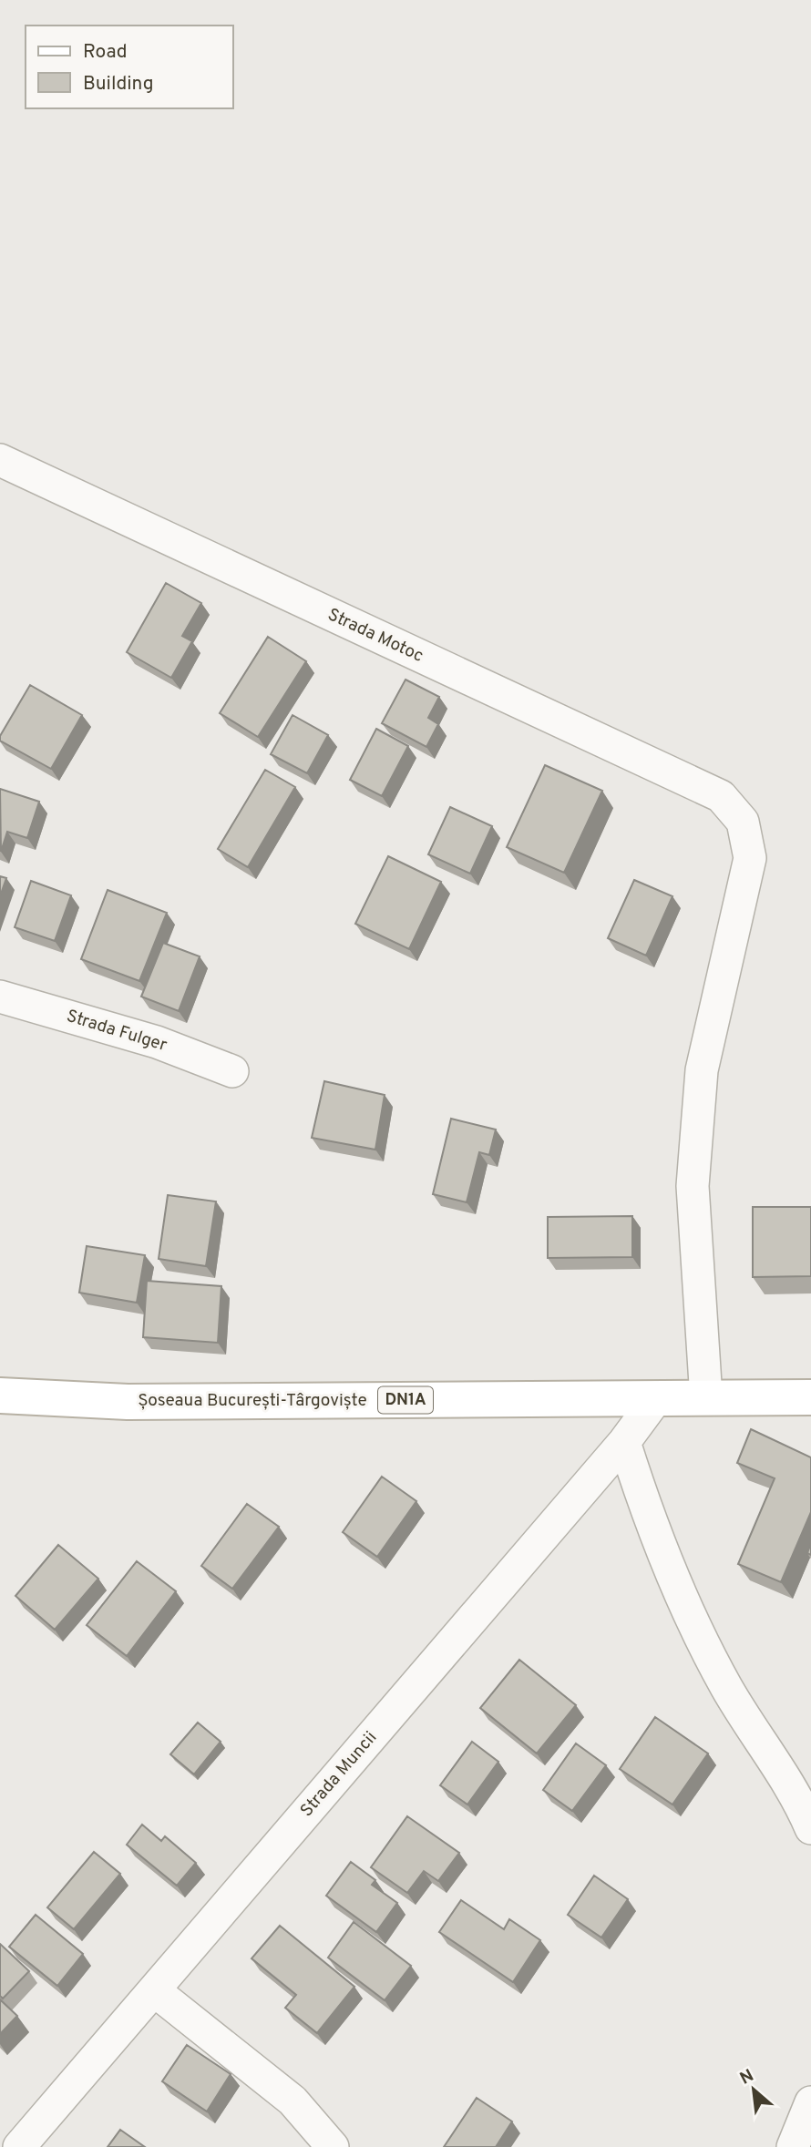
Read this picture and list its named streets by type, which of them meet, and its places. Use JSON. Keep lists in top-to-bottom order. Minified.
{"streets":{"main road":["DN1A","Șoseaua București-Târgoviște"],"street":["Strada Motoc","Strada Fulger","Strada Muncii"]},"crossings":[["Strada Motoc","Șoseaua București-Târgoviște"],["Șoseaua București-Târgoviște","Strada Muncii"]],"legend":["Road","Building"],"north":"top left"}
